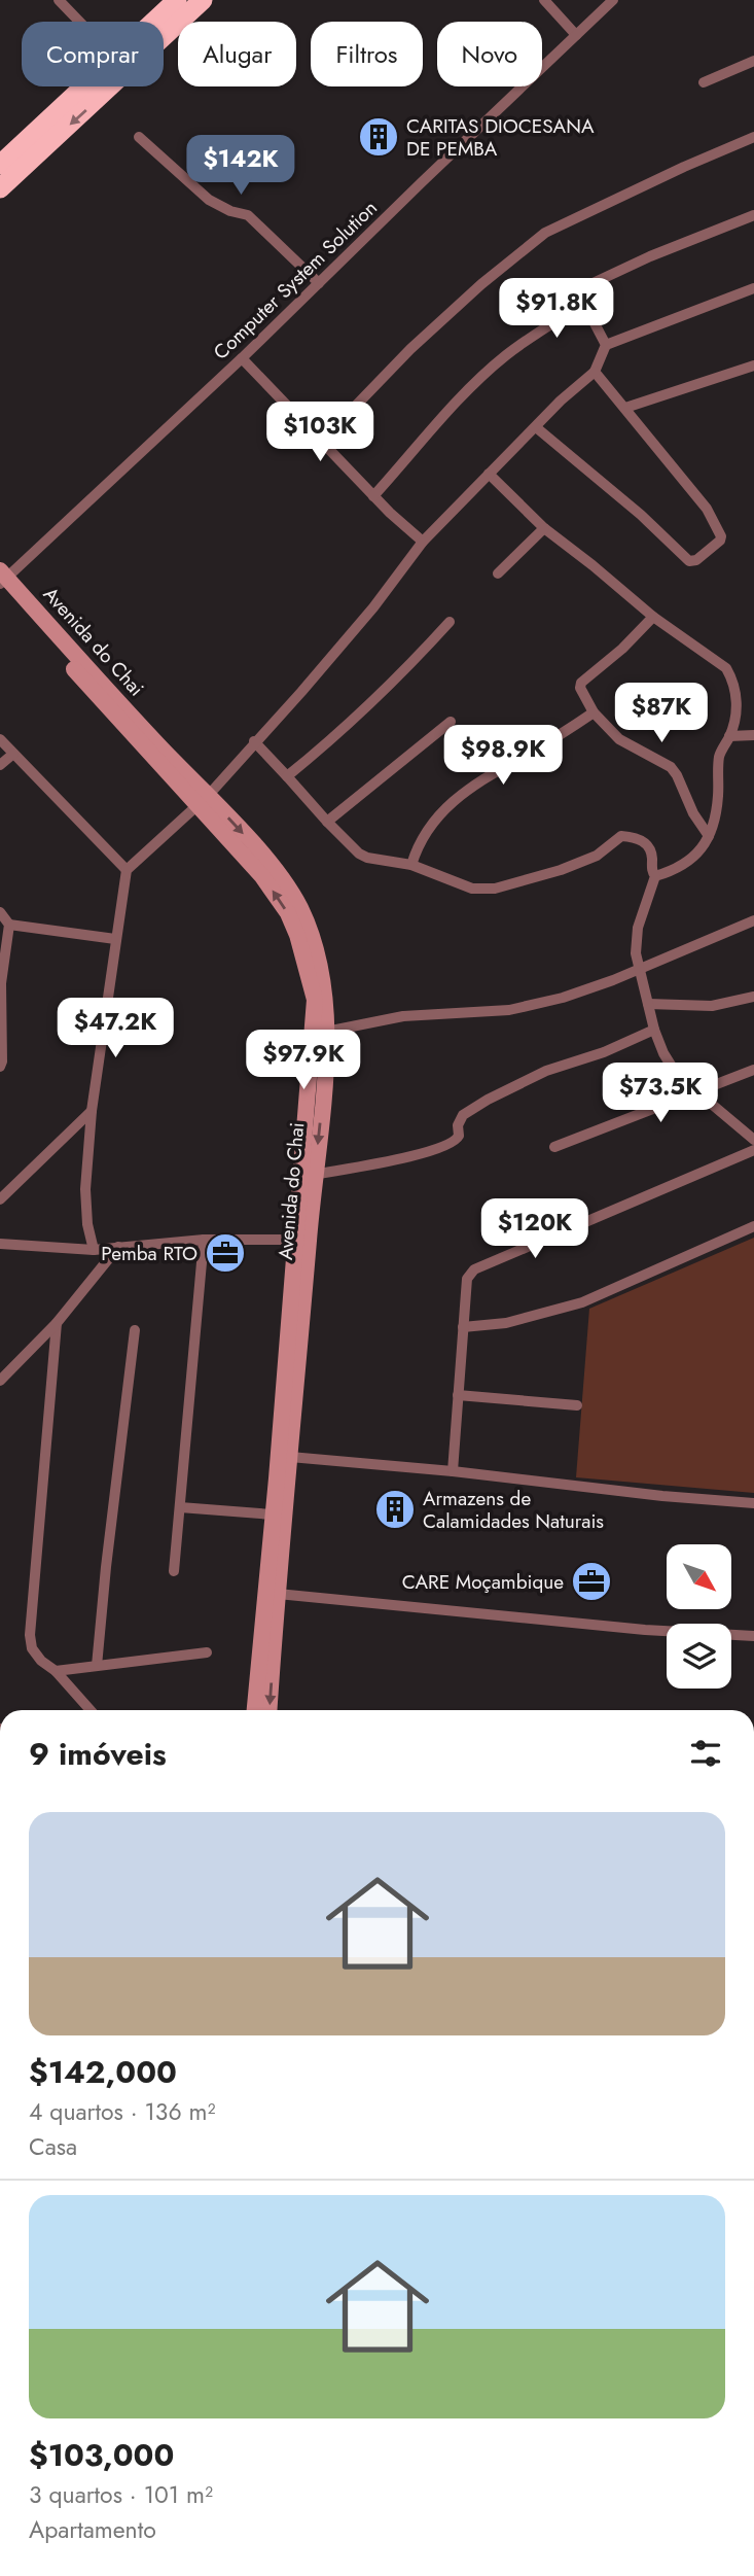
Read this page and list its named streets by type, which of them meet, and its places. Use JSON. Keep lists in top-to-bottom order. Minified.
{"streets":{"main road":["Avenida do Chai"],"street":["Computer System Solution"]},"crossings":[["Computer System Solution","Avenida do Chai"]],"places":{"building":["CARITAS DIOCESANA DE PEMBA","Armazens de Calamidades Naturais"],"office":["Pemba RTO","CARE Moçambique"]},"north":"bottom right","page":{"chip":["Comprar","Alugar","Filtros","Novo"],"price":["$142K","$91.8K","$103K","$87K","$98.9K","$47.2K","$97.9K","$73.5K","$120K"],"heading":"9 imóveis","list":[{"name":"$142,000","note":"4 quartos · 136 m² · Casa"},{"name":"$103,000","note":"3 quartos · 101 m² · Apartamento"}]}}
